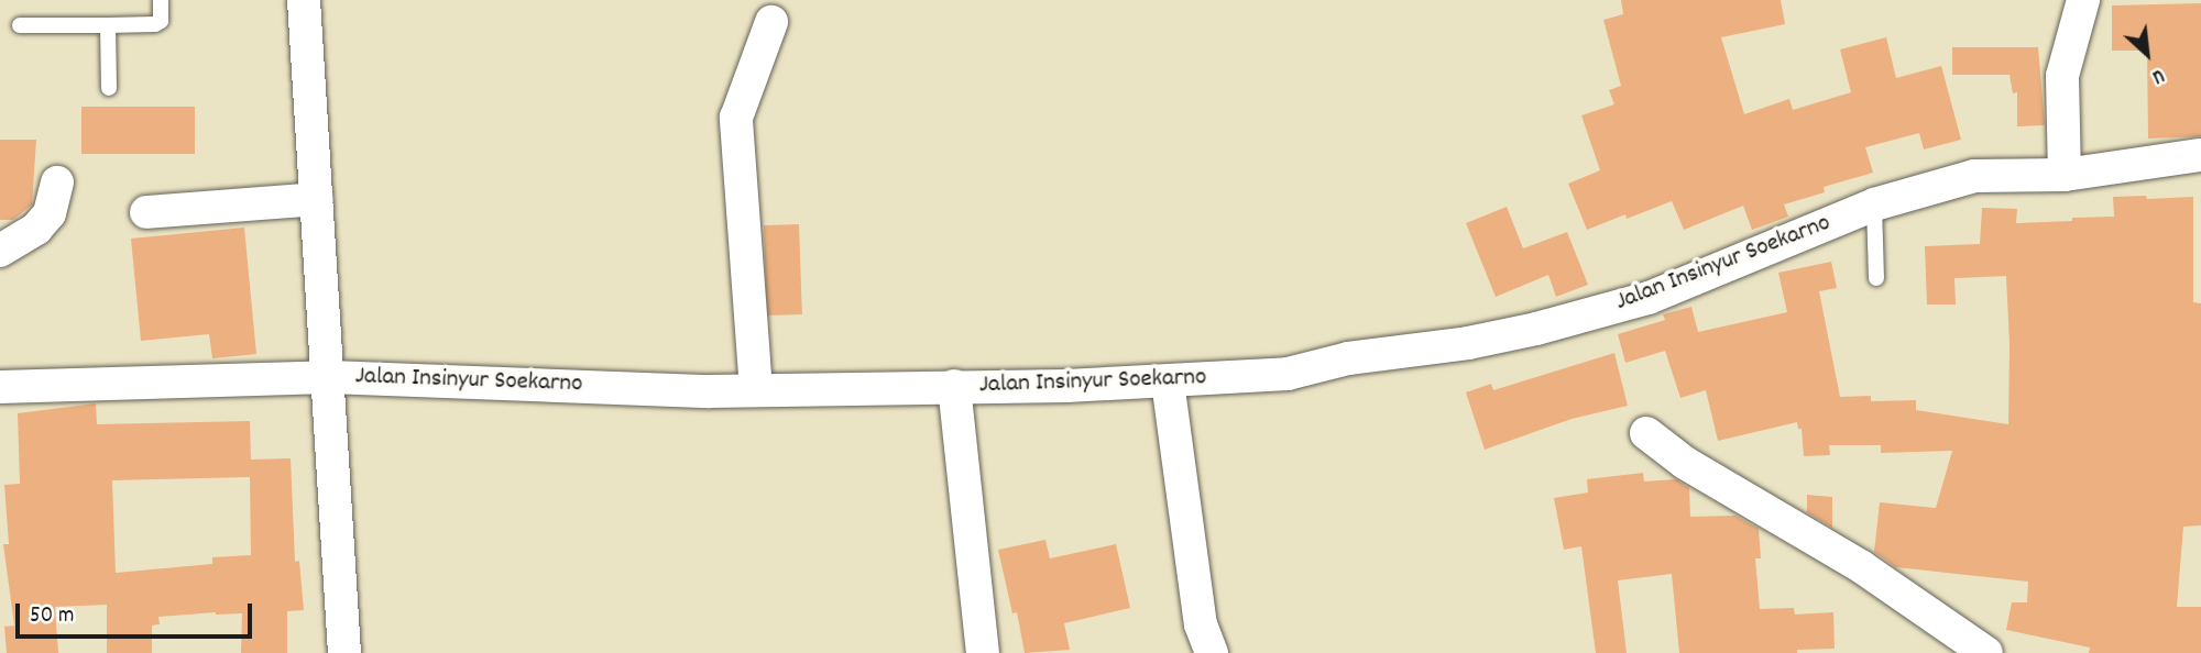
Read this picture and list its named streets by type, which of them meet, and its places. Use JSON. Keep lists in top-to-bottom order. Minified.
{"streets":{"street":["Jalan Insinyur Soekarno"]},"scale_bar":"50 m","north":"bottom right"}
